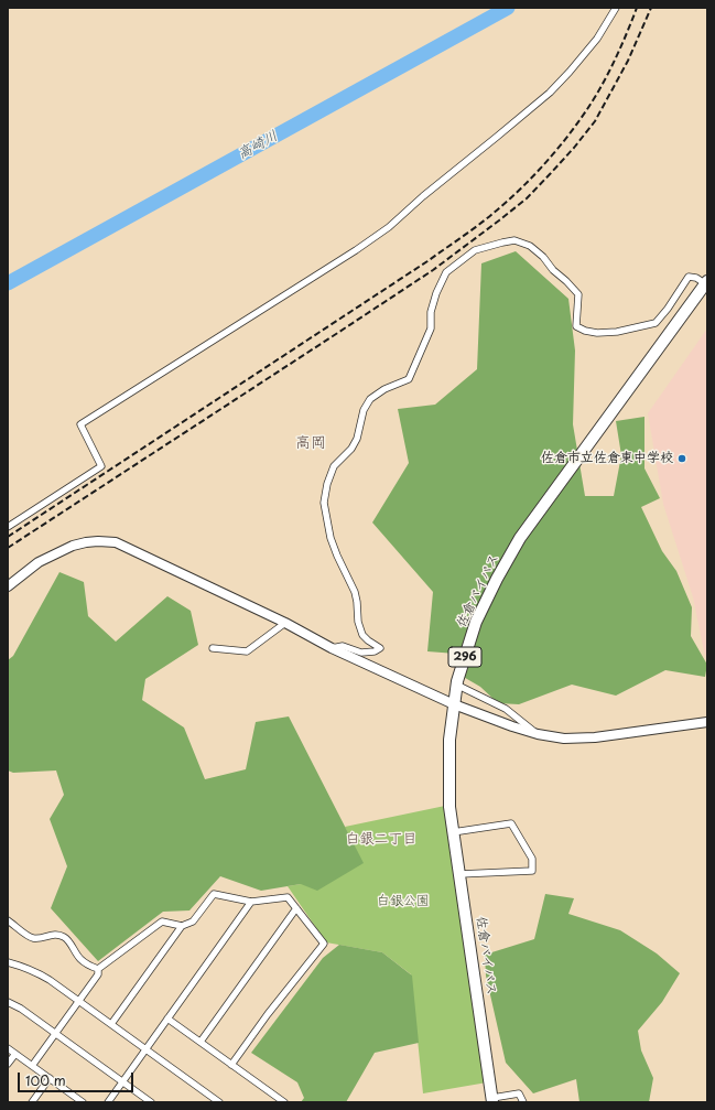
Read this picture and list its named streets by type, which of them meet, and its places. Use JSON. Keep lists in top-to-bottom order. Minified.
{"streets":{"highway":["佐倉バイパス","296"]},"districts":["高岡","白銀二丁目"],"water":["高崎川"],"parks":["白銀公園"],"places":["佐倉市立佐倉東中学校"],"scale_bar":"100 m"}
